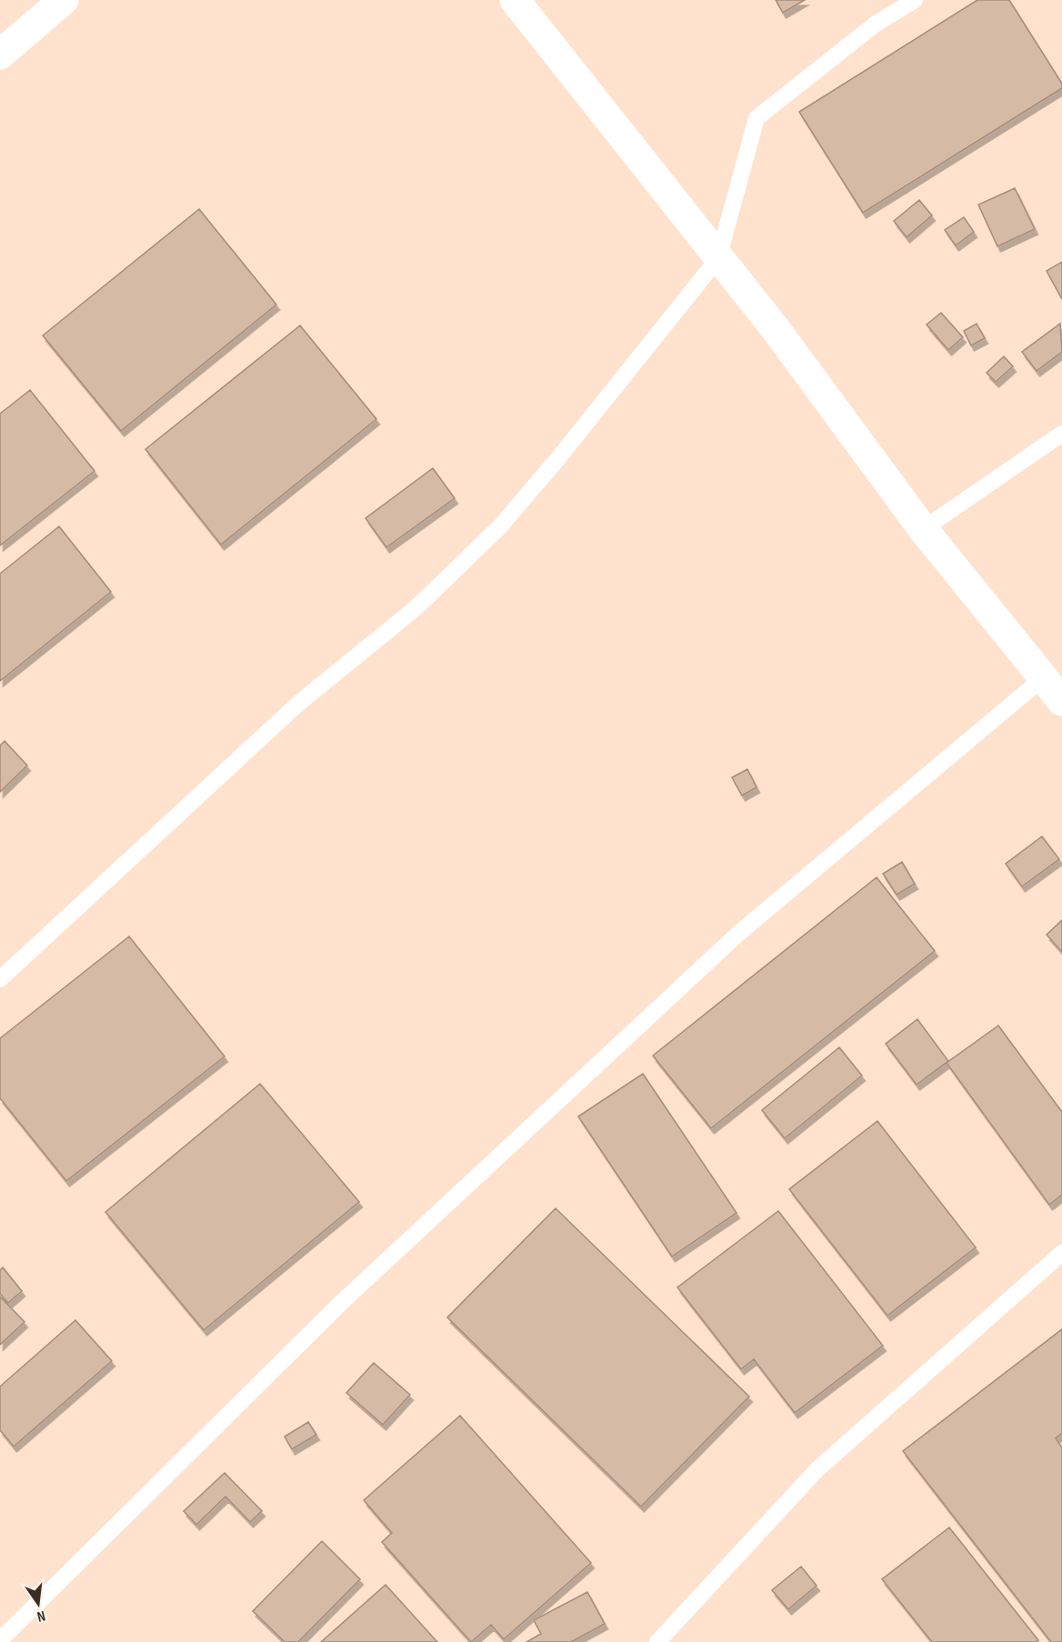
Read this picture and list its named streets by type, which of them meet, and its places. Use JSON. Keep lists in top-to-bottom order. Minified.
{"north":"bottom"}
